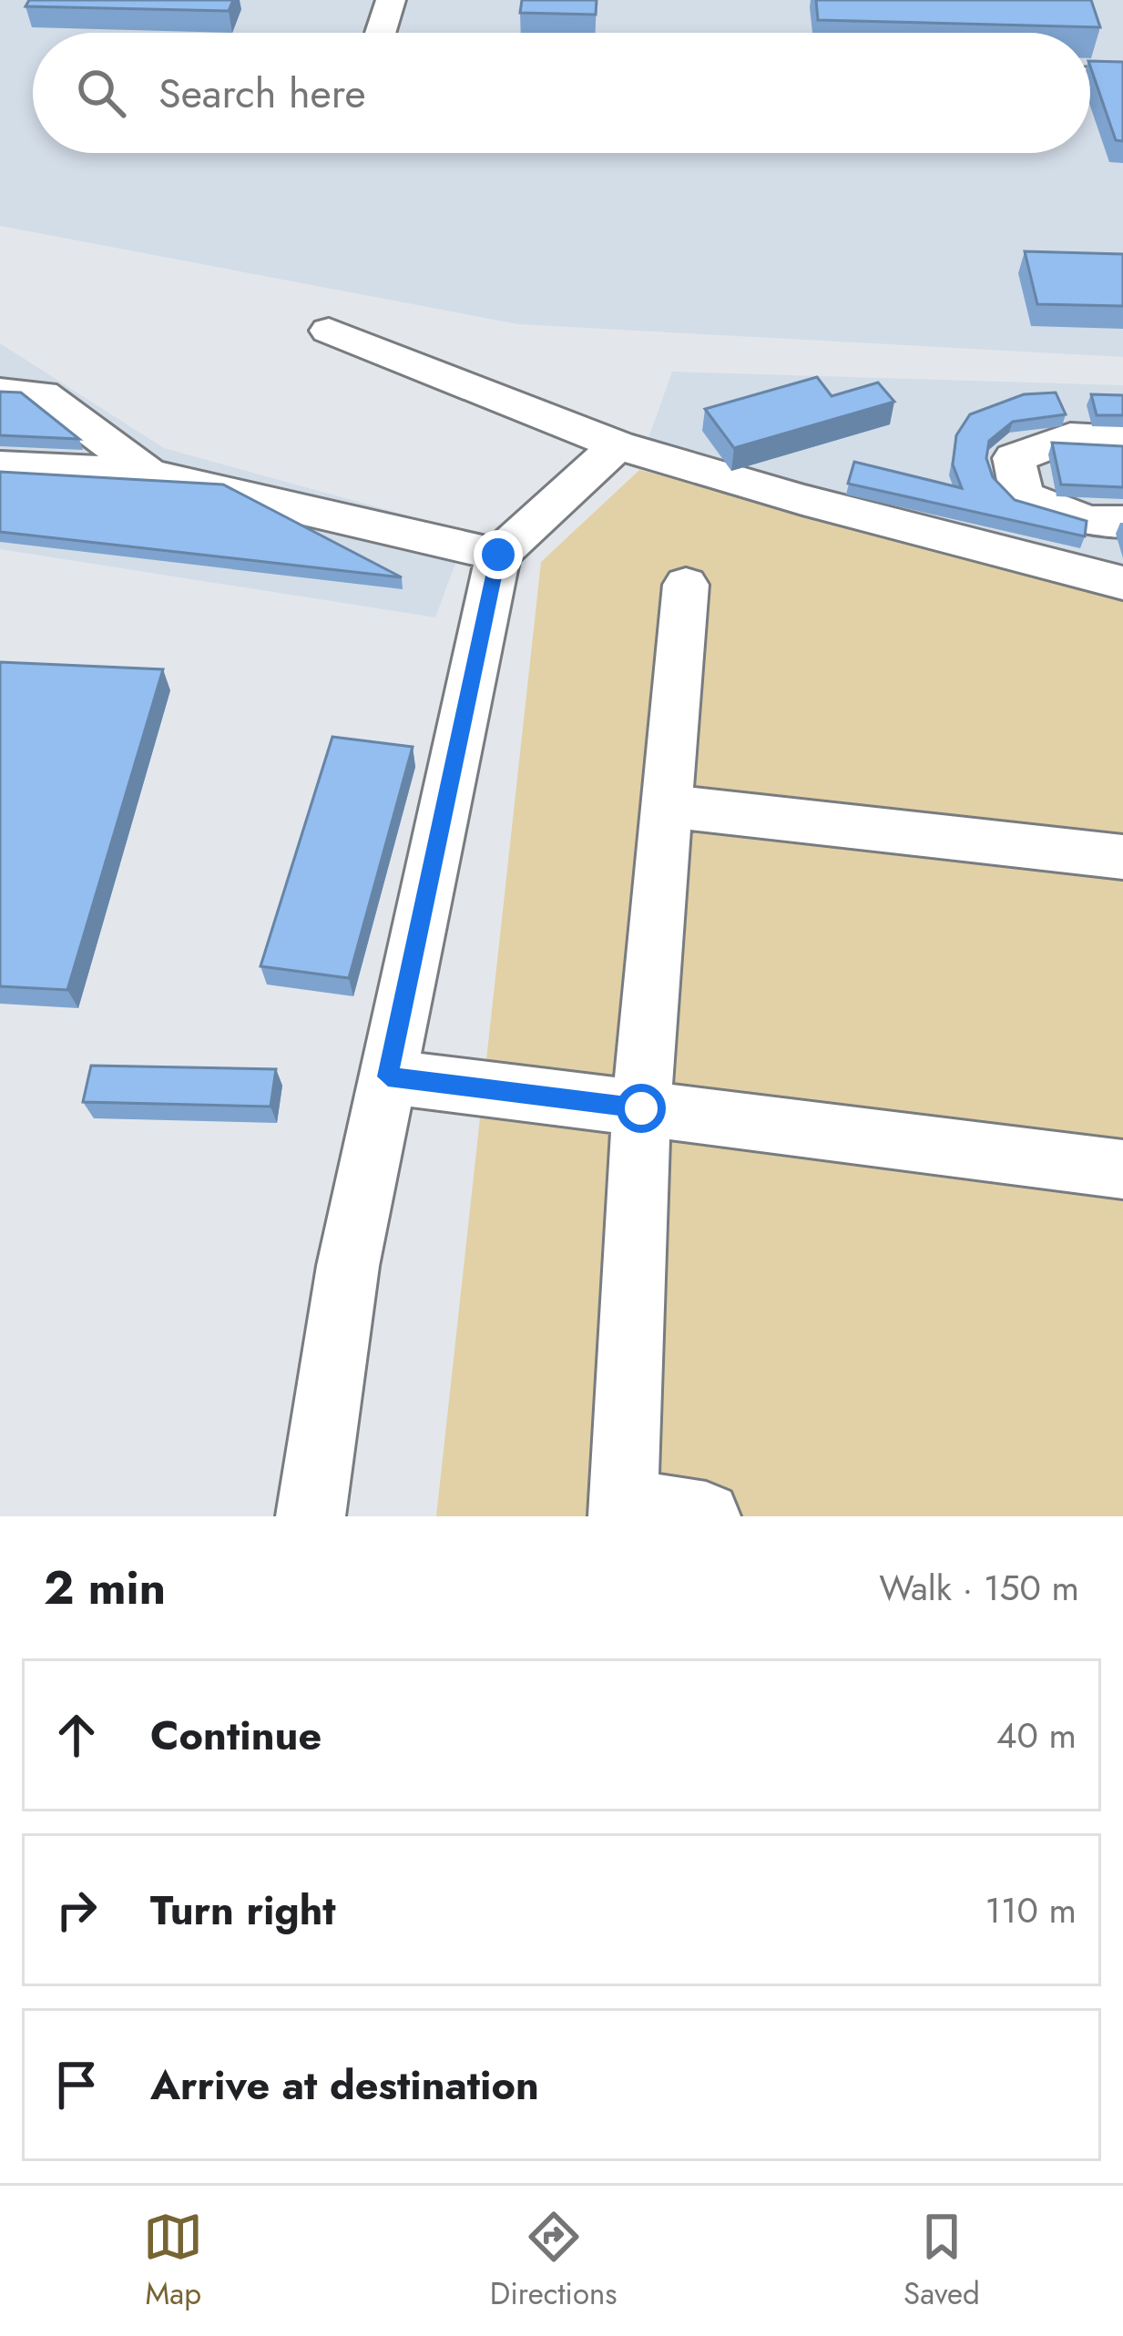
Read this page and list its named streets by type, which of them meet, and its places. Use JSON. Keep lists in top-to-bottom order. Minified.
{"page":{"search":"Search here","heading":["2 min","Walk · 150 m"],"list":[["Continue","40 m"],["Turn right","110 m"],"Arrive at destination"],"nav":["Map","Directions","Saved"]}}
